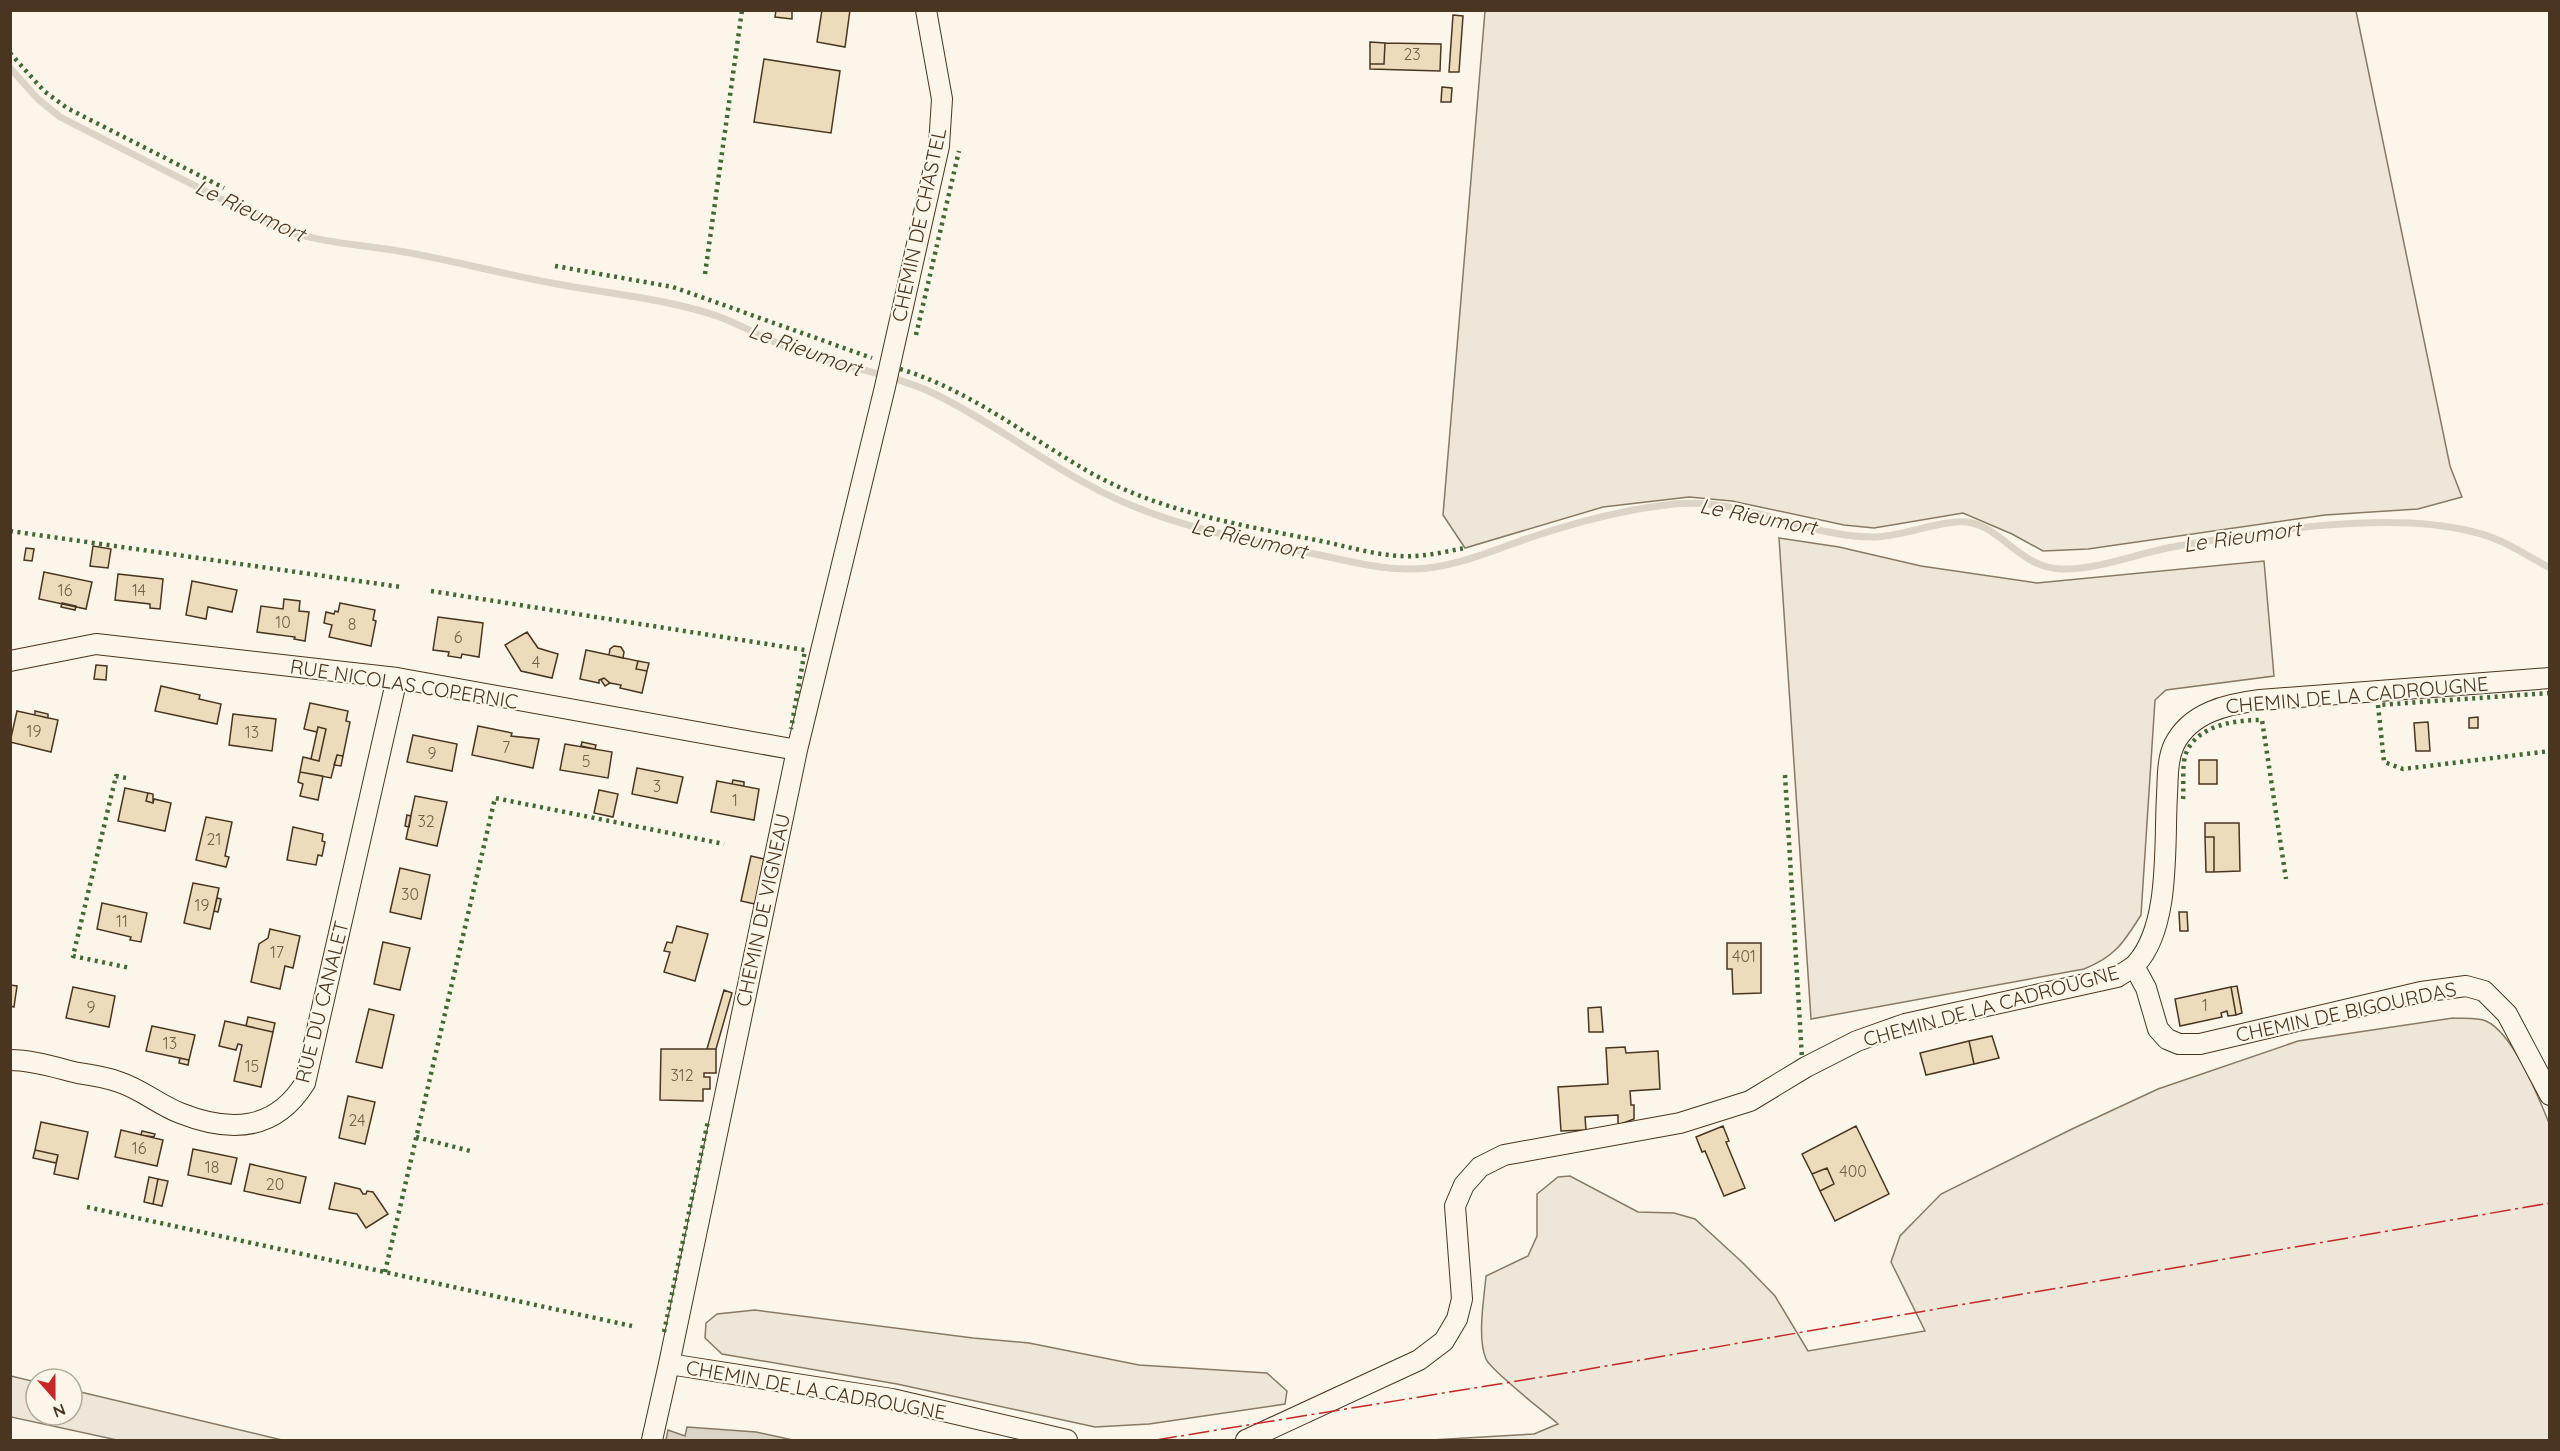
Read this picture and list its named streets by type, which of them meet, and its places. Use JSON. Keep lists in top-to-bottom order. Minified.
{"streets":{"street":["CHEMIN DE CHASTEL","RUE NICOLAS COPERNIC","CHEMIN DE LA CADROUGNE","CHEMIN DE VIGNEAU","RUE DU CANALET","CHEMIN DE BIGOURDAS"]},"crossings":[["CHEMIN DE CHASTEL","CHEMIN DE VIGNEAU"],["RUE NICOLAS COPERNIC","CHEMIN DE VIGNEAU"],["RUE NICOLAS COPERNIC","RUE DU CANALET"],["CHEMIN DE LA CADROUGNE","CHEMIN DE VIGNEAU"],["CHEMIN DE LA CADROUGNE","CHEMIN DE BIGOURDAS"]],"water":["Le Rieumort"],"house_numbers":["23","16","14","10","8","6","4","19","13","7","9","5","3","1","32","21","30","19","11","17","401","1","9","13","15","312","24","16","18","400","20"],"north":"bottom"}
